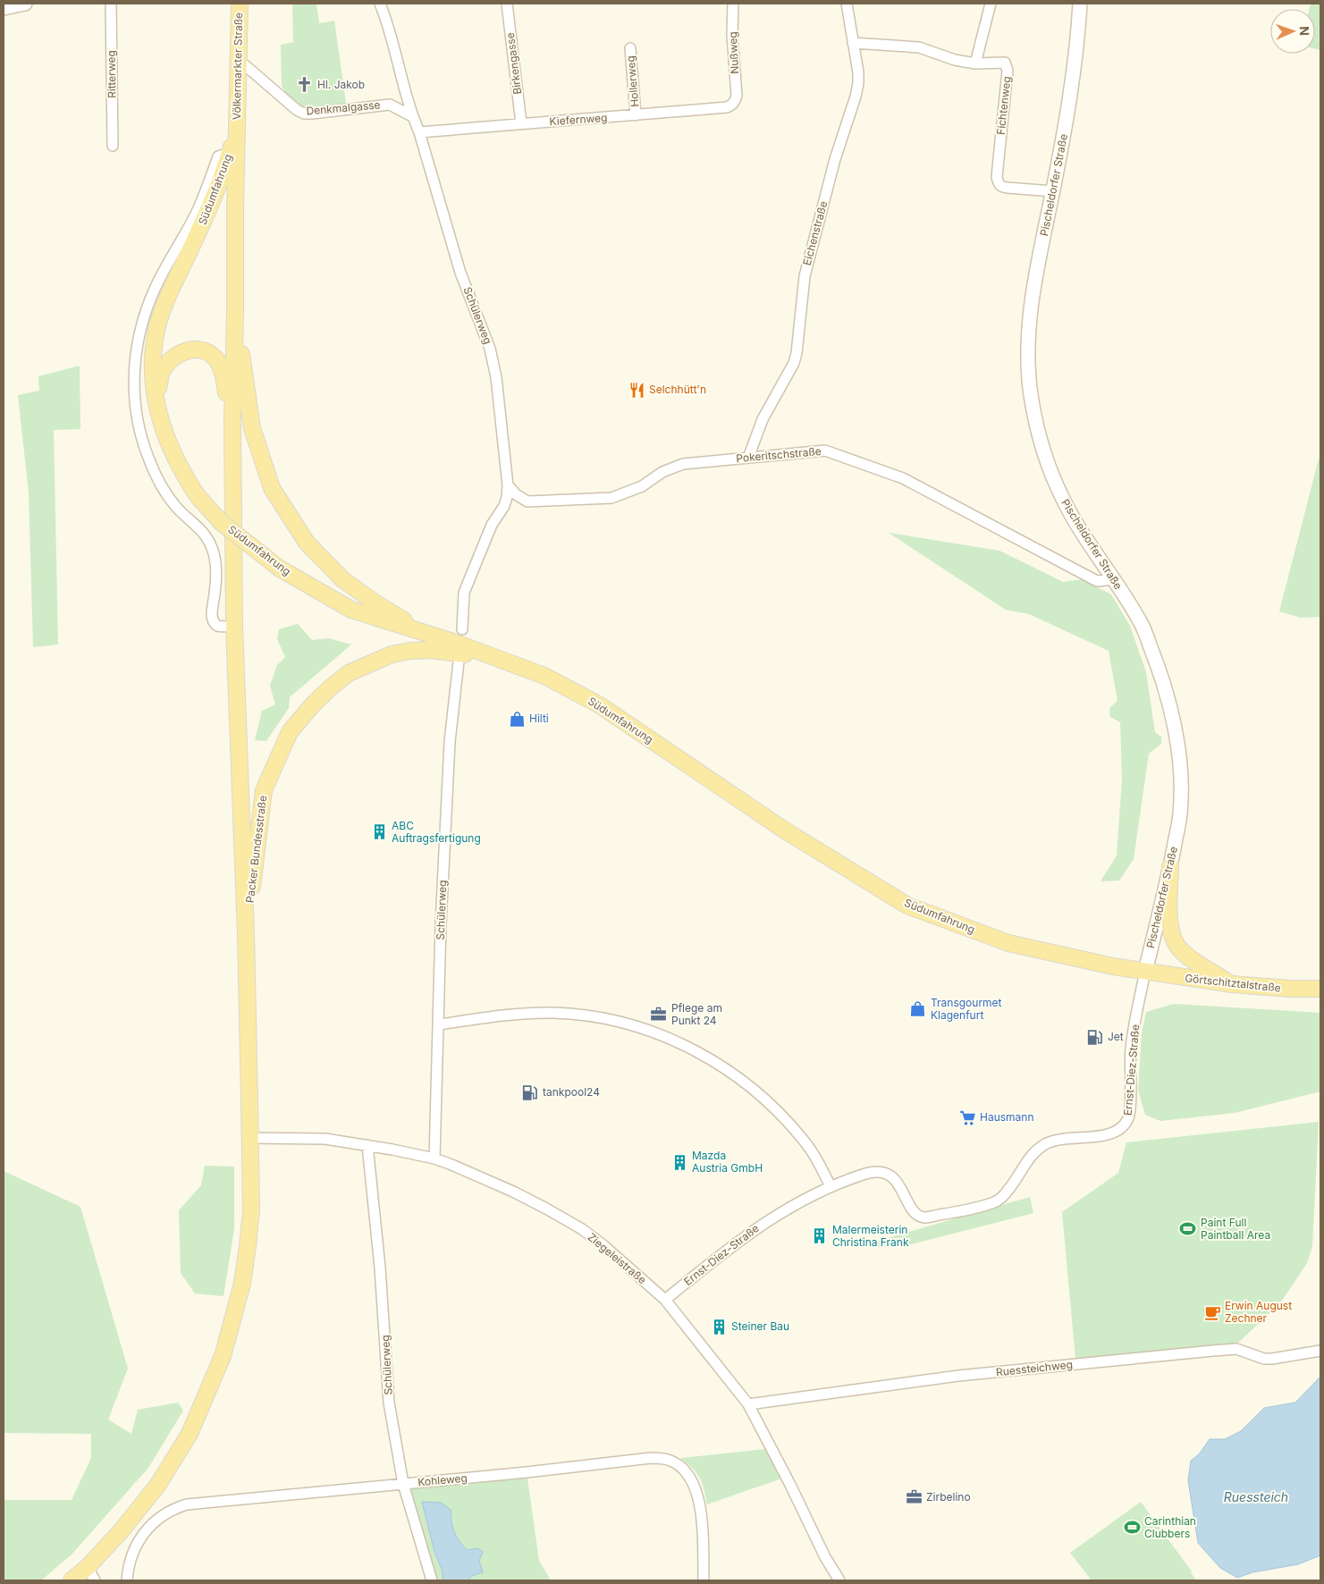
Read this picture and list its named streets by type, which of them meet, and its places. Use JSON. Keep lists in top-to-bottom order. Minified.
{"streets":{"main road":["Völkermarkter Straße","Pischeldorfer Straße","Südumfahrung","Packer Bundesstraße","Görtschitztalstraße"],"street":["Nußweg","Birkengasse","Ritterweg","Hollerweg","Fichtenweg","Denkmalgasse","Kiefernweg","Eichenstraße","Schülerweg","Pokeritschstraße","Ernst-Diez-Straße","Ziegeleistraße","Ruessteichweg","Kohleweg"]},"crossings":[["Nußweg","Kiefernweg"],["Birkengasse","Kiefernweg"],["Völkermarkter Straße","Denkmalgasse"],["Völkermarkter Straße","Südumfahrung"],["Hollerweg","Kiefernweg"],["Fichtenweg","Pischeldorfer Straße"],["Denkmalgasse","Schülerweg"],["Kiefernweg","Schülerweg"],["Pischeldorfer Straße","Südumfahrung"],["Pischeldorfer Straße","Pokeritschstraße"],["Pischeldorfer Straße","Görtschitztalstraße"],["Pischeldorfer Straße","Ernst-Diez-Straße"],["Südumfahrung","Packer Bundesstraße"],["Südumfahrung","Görtschitztalstraße"],["Südumfahrung","Ernst-Diez-Straße"],["Eichenstraße","Pokeritschstraße"],["Schülerweg","Pokeritschstraße"],["Schülerweg","Ziegeleistraße"],["Schülerweg","Kohleweg"],["Görtschitztalstraße","Ernst-Diez-Straße"],["Ernst-Diez-Straße","Ziegeleistraße"],["Ziegeleistraße","Ruessteichweg"]],"water":["Ruessteich"],"places":{"church":["Hl. Jakob"],"restaurant":["Selchhütt'n"],"shop":["Hilti","Transgourmet Klagenfurt"],"building":["ABC Auftragsfertigung","Mazda Austria GmbH","Malermeisterin Christina Frank","Steiner Bau"],"office":["Pflege am Punkt 24","Zirbelino"],"fuel station":["Jet","tankpool24"],"supermarket":["Hausmann"],"sports":["Paint Full Paintball Area","Carinthian Clubbers"],"cafe":["Erwin August Zechner"]},"north":"right"}
